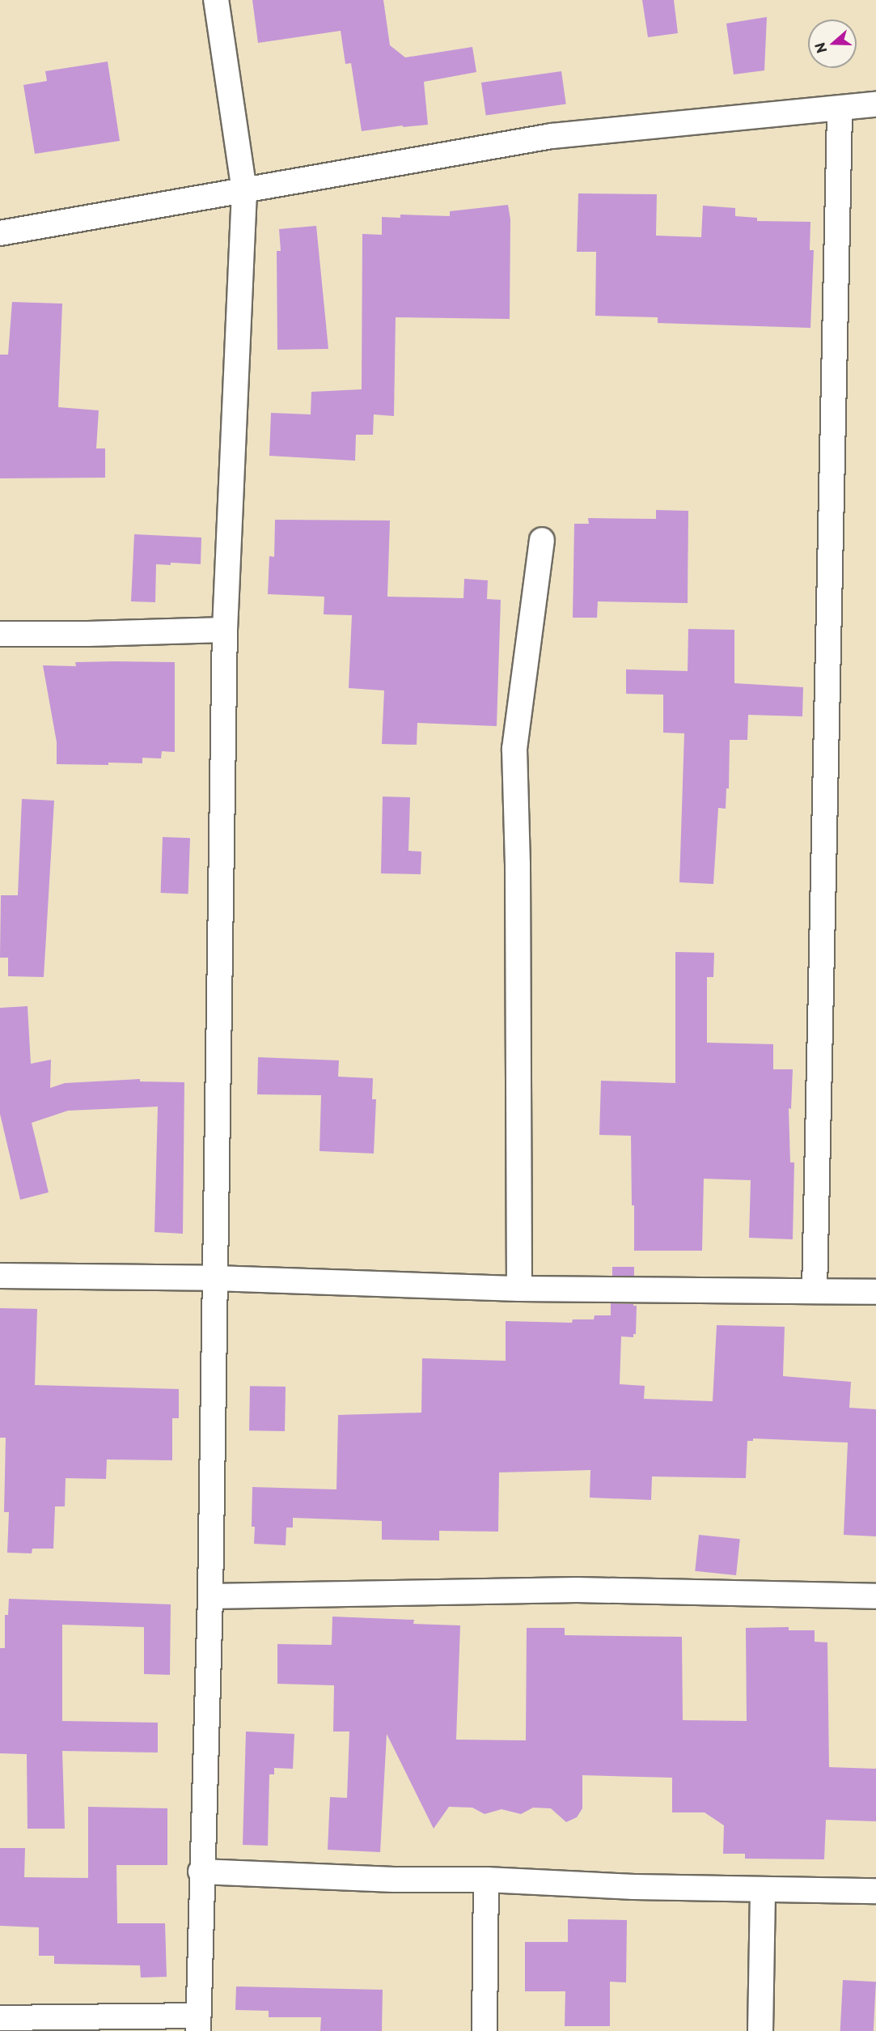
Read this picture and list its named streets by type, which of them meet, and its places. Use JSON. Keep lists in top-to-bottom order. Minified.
{"north":"left"}
